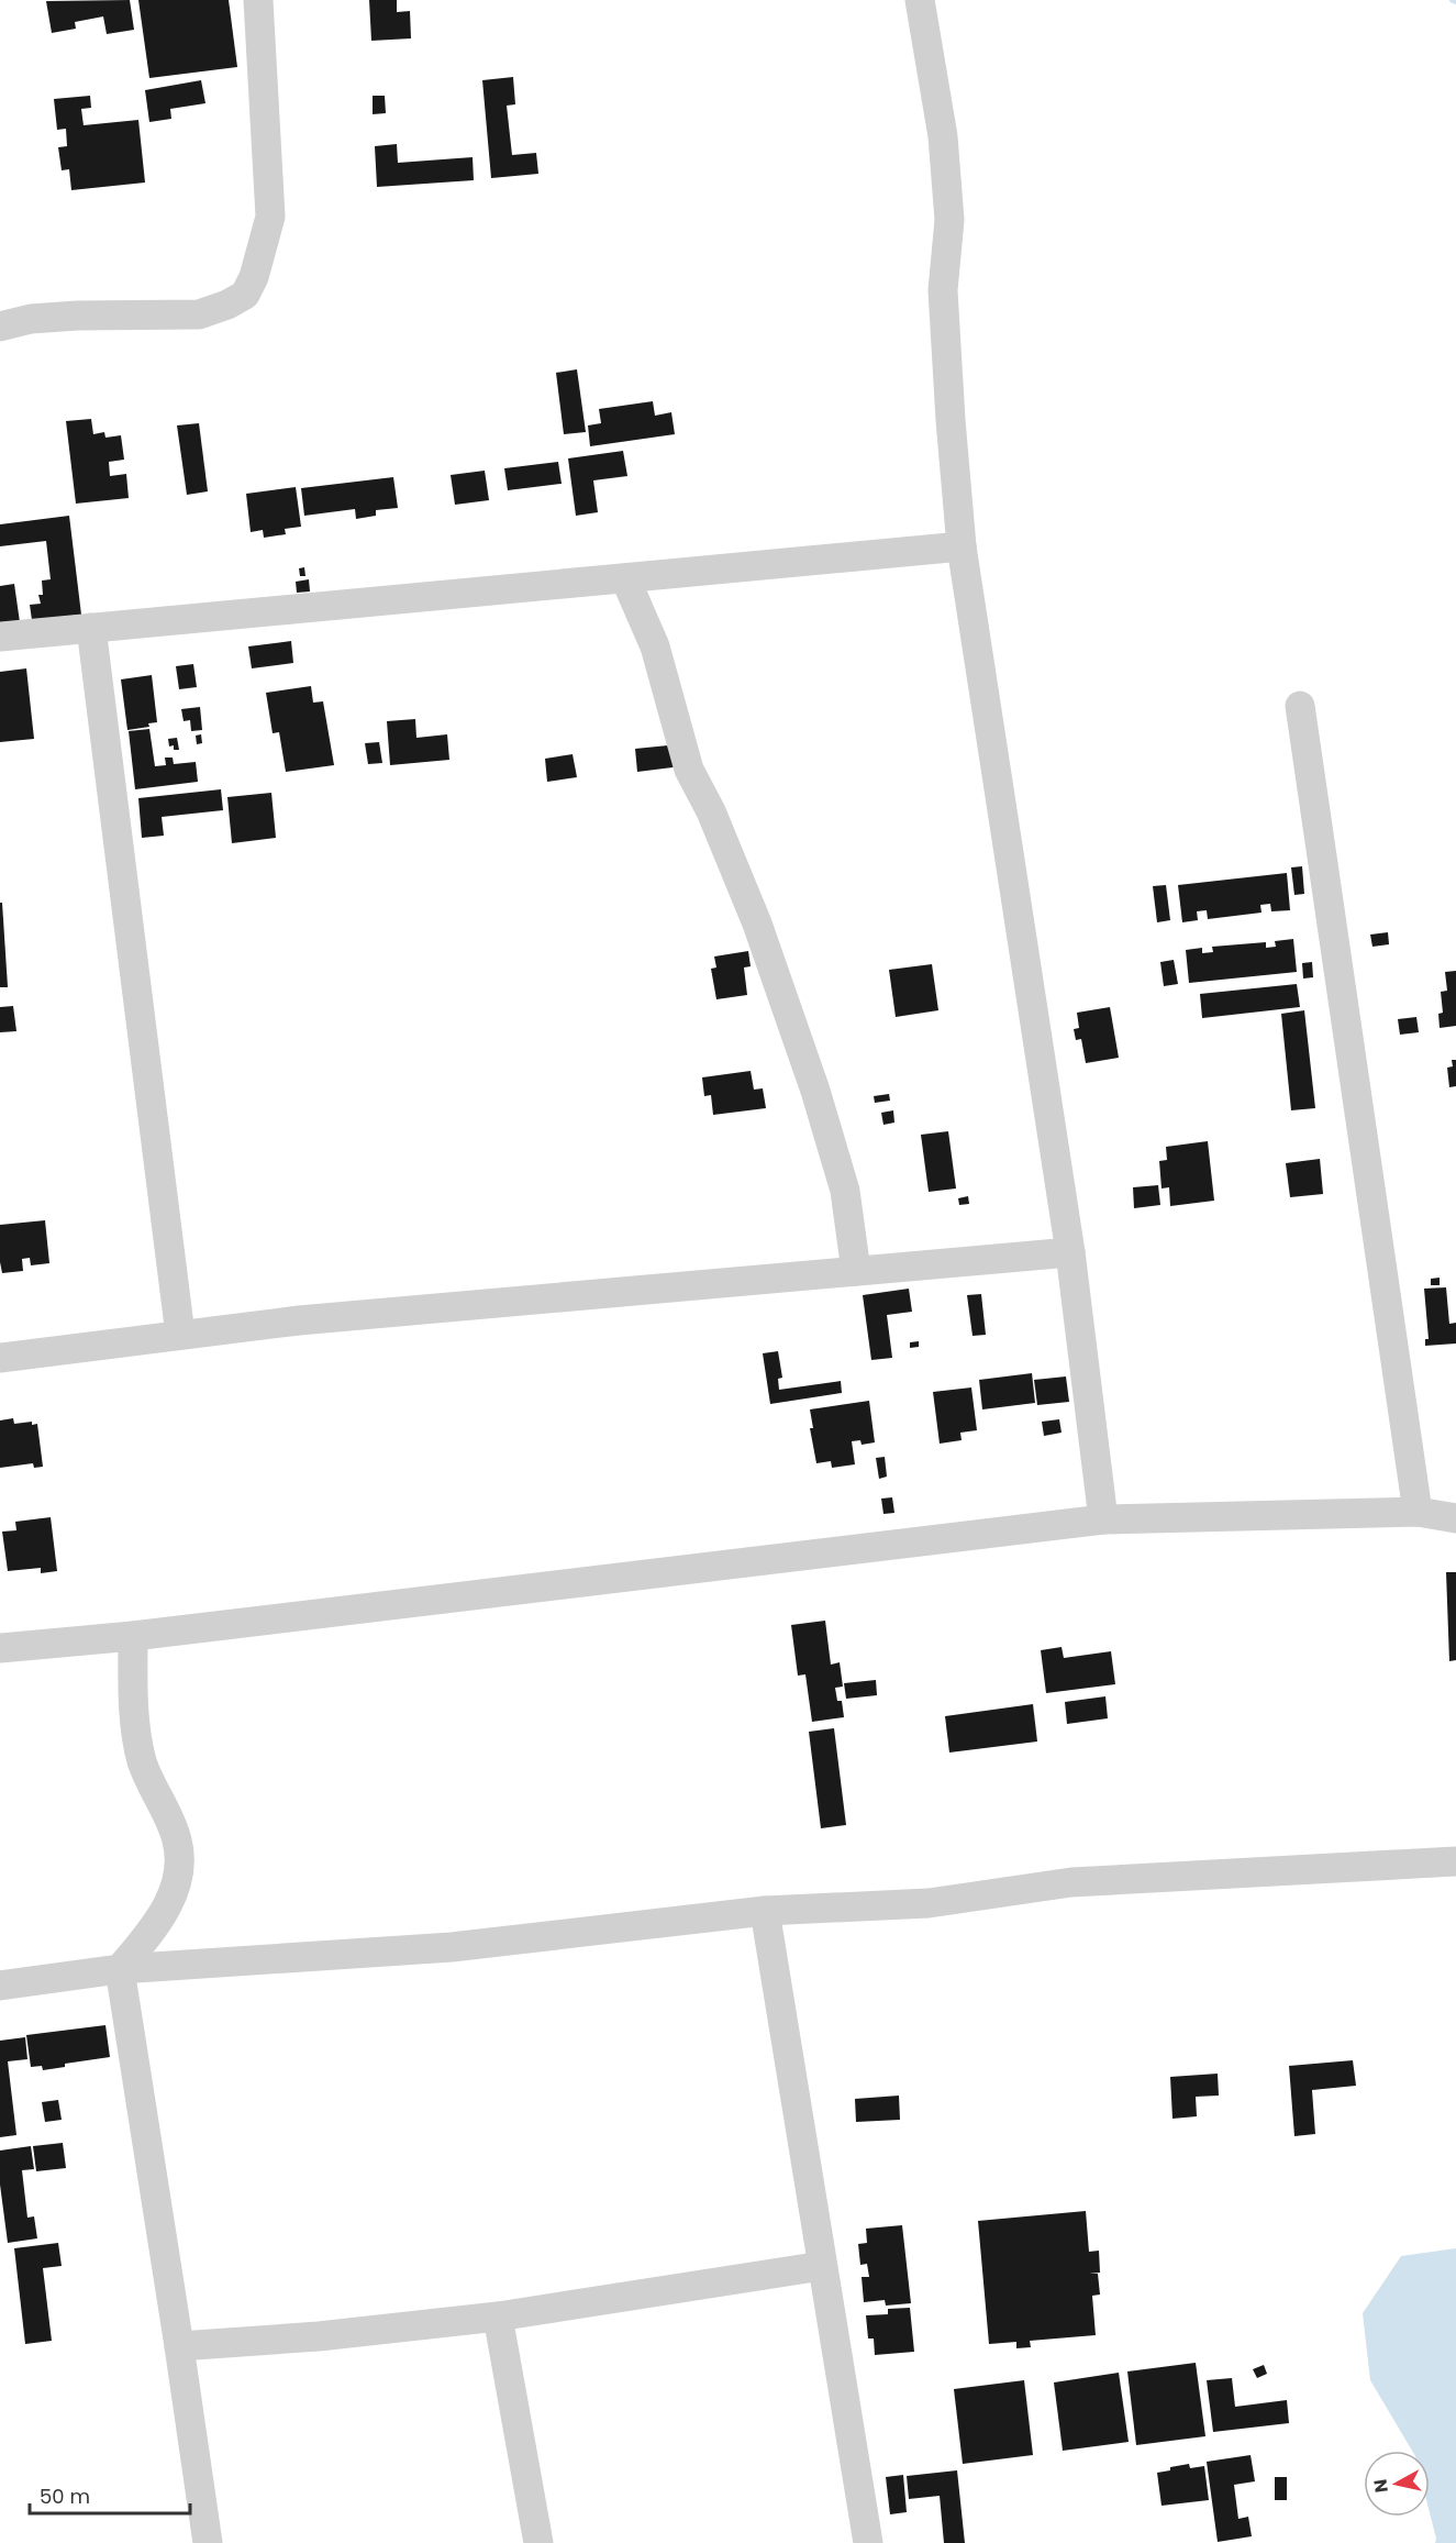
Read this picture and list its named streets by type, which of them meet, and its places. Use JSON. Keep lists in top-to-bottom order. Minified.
{"scale_bar":"50 m","north":"left"}
